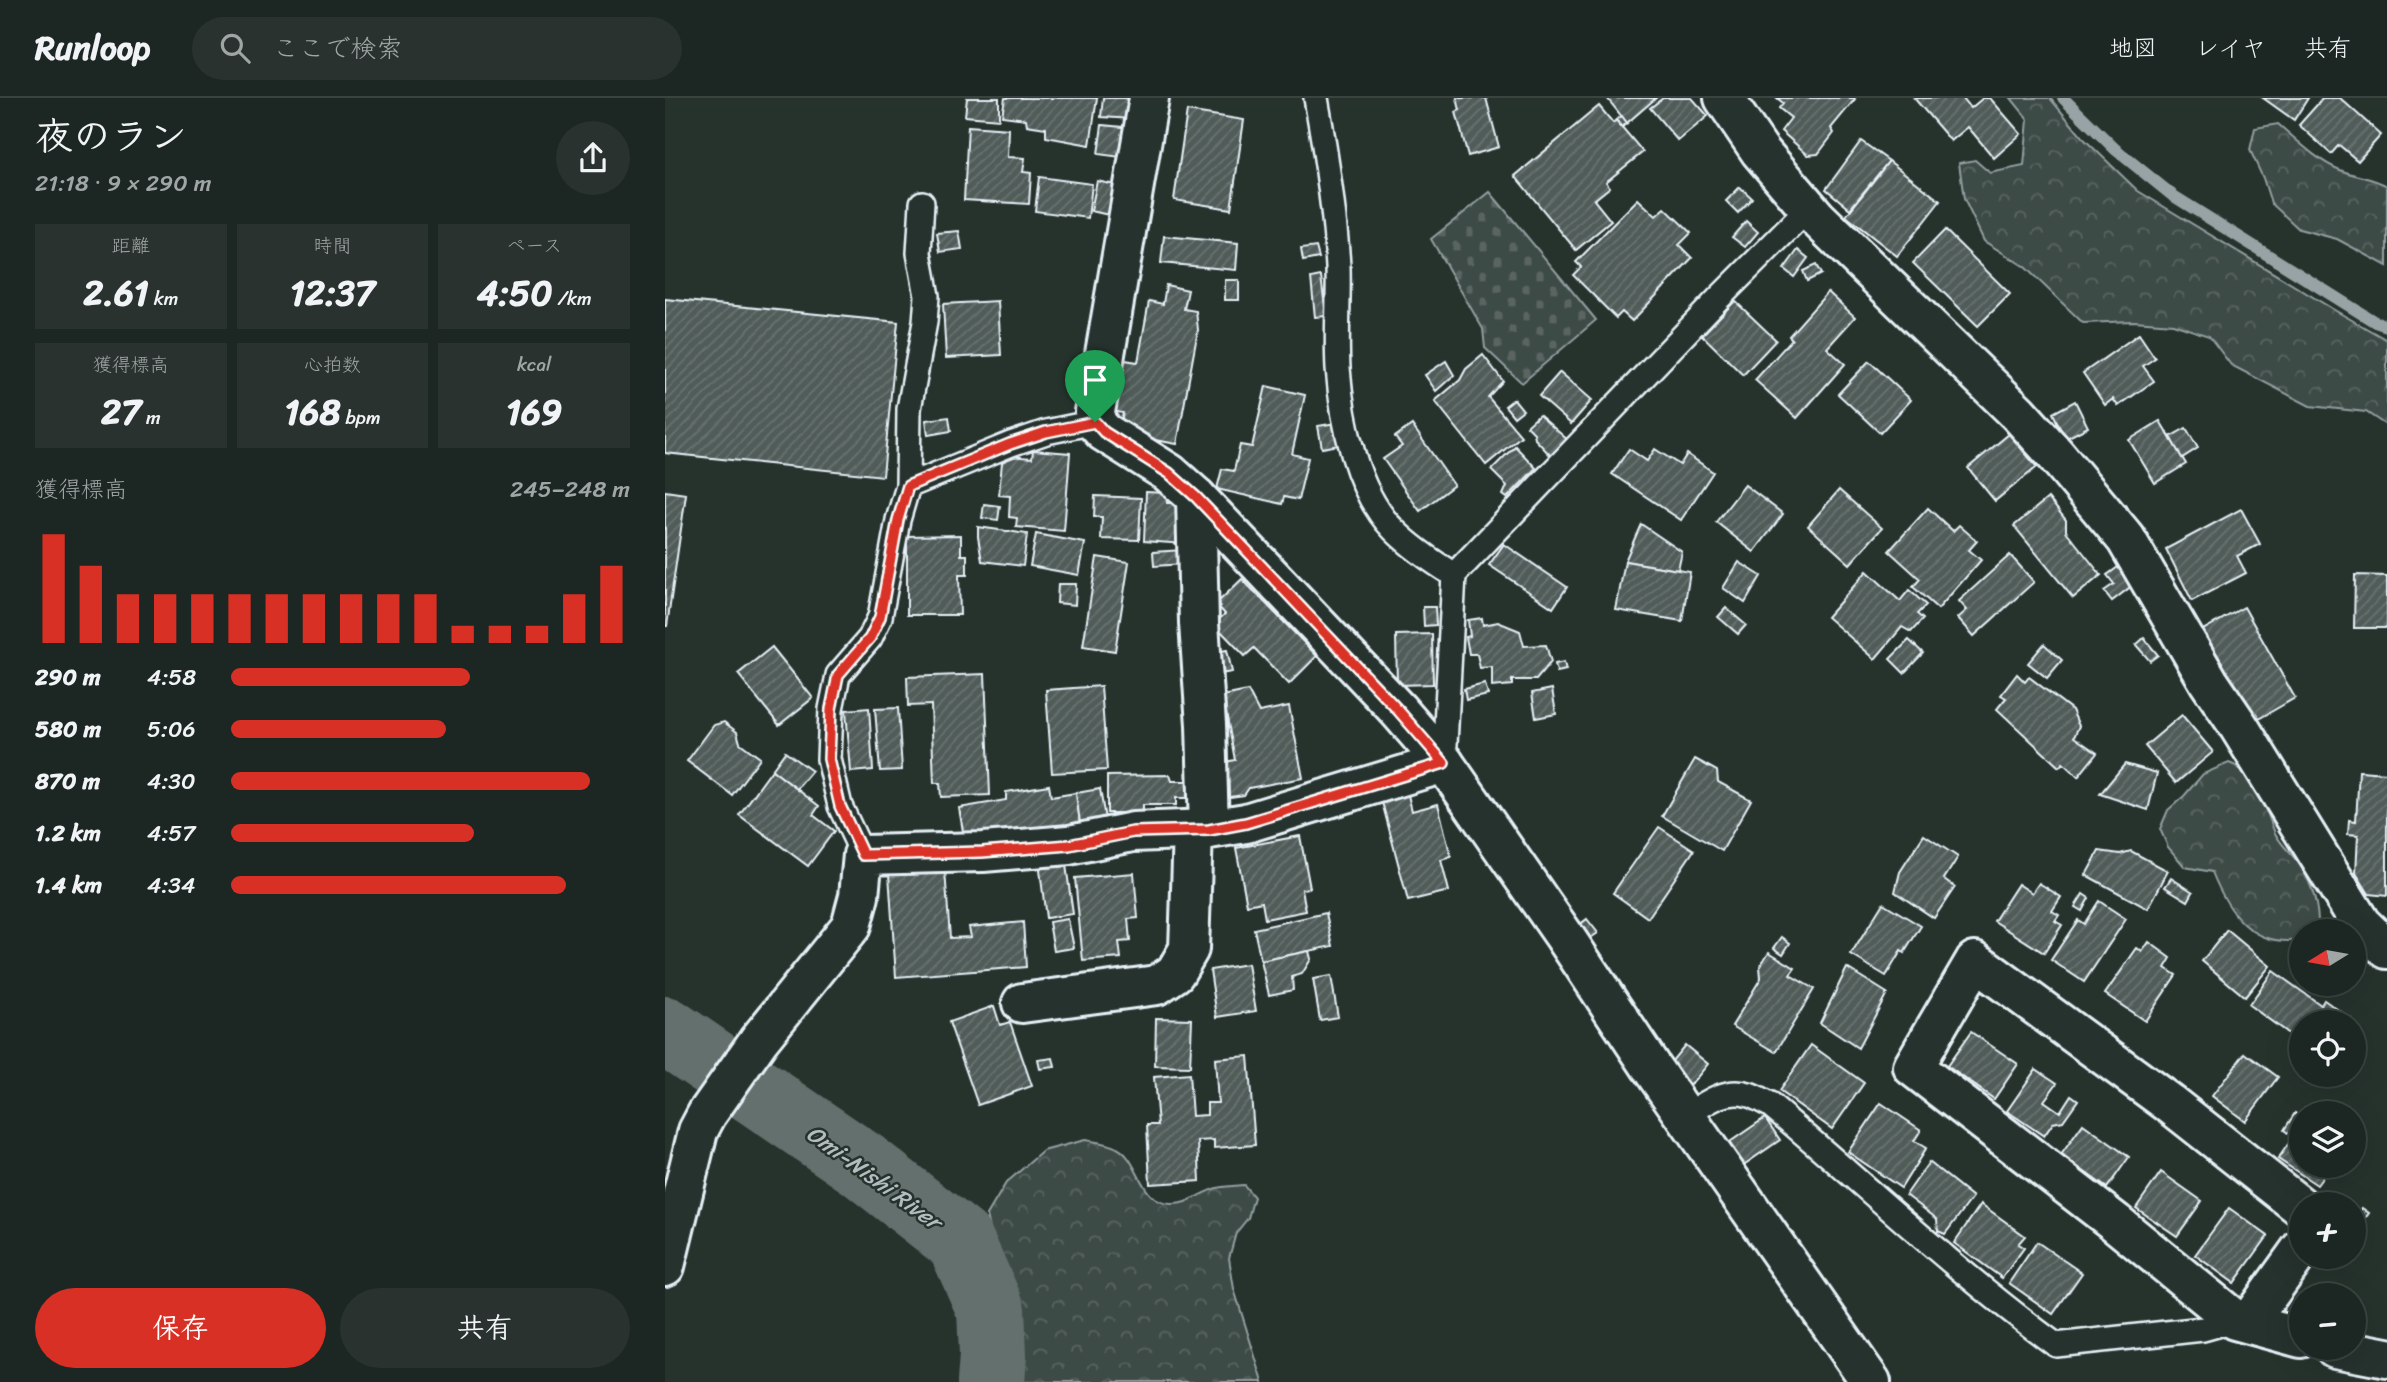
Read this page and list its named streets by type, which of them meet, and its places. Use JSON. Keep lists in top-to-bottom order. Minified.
{"water":["Omi-Nishi River"],"north":"left","page":{"header":"Runloop","search":"ここで検索","nav":["地図","レイヤ","共有"],"heading":["夜のラン","21:18 · 9 × 290 m"],"stats":[["距離","2.61 km"],["時間","12:37"],["ペース","4:50 /km"],["獲得標高","27 m"],["心拍数","168 bpm"],["kcal","169"]],"chart":["獲得標高","245–248 m"],"list":[{"name":"290 m","note":"4:58"},{"name":"580 m","note":"5:06"},{"name":"870 m","note":"4:30"},{"name":"1.2 km","note":"4:57"},{"name":"1.4 km","note":"4:34"}],"map_buttons":["+","−"],"buttons":["保存","共有"]}}
